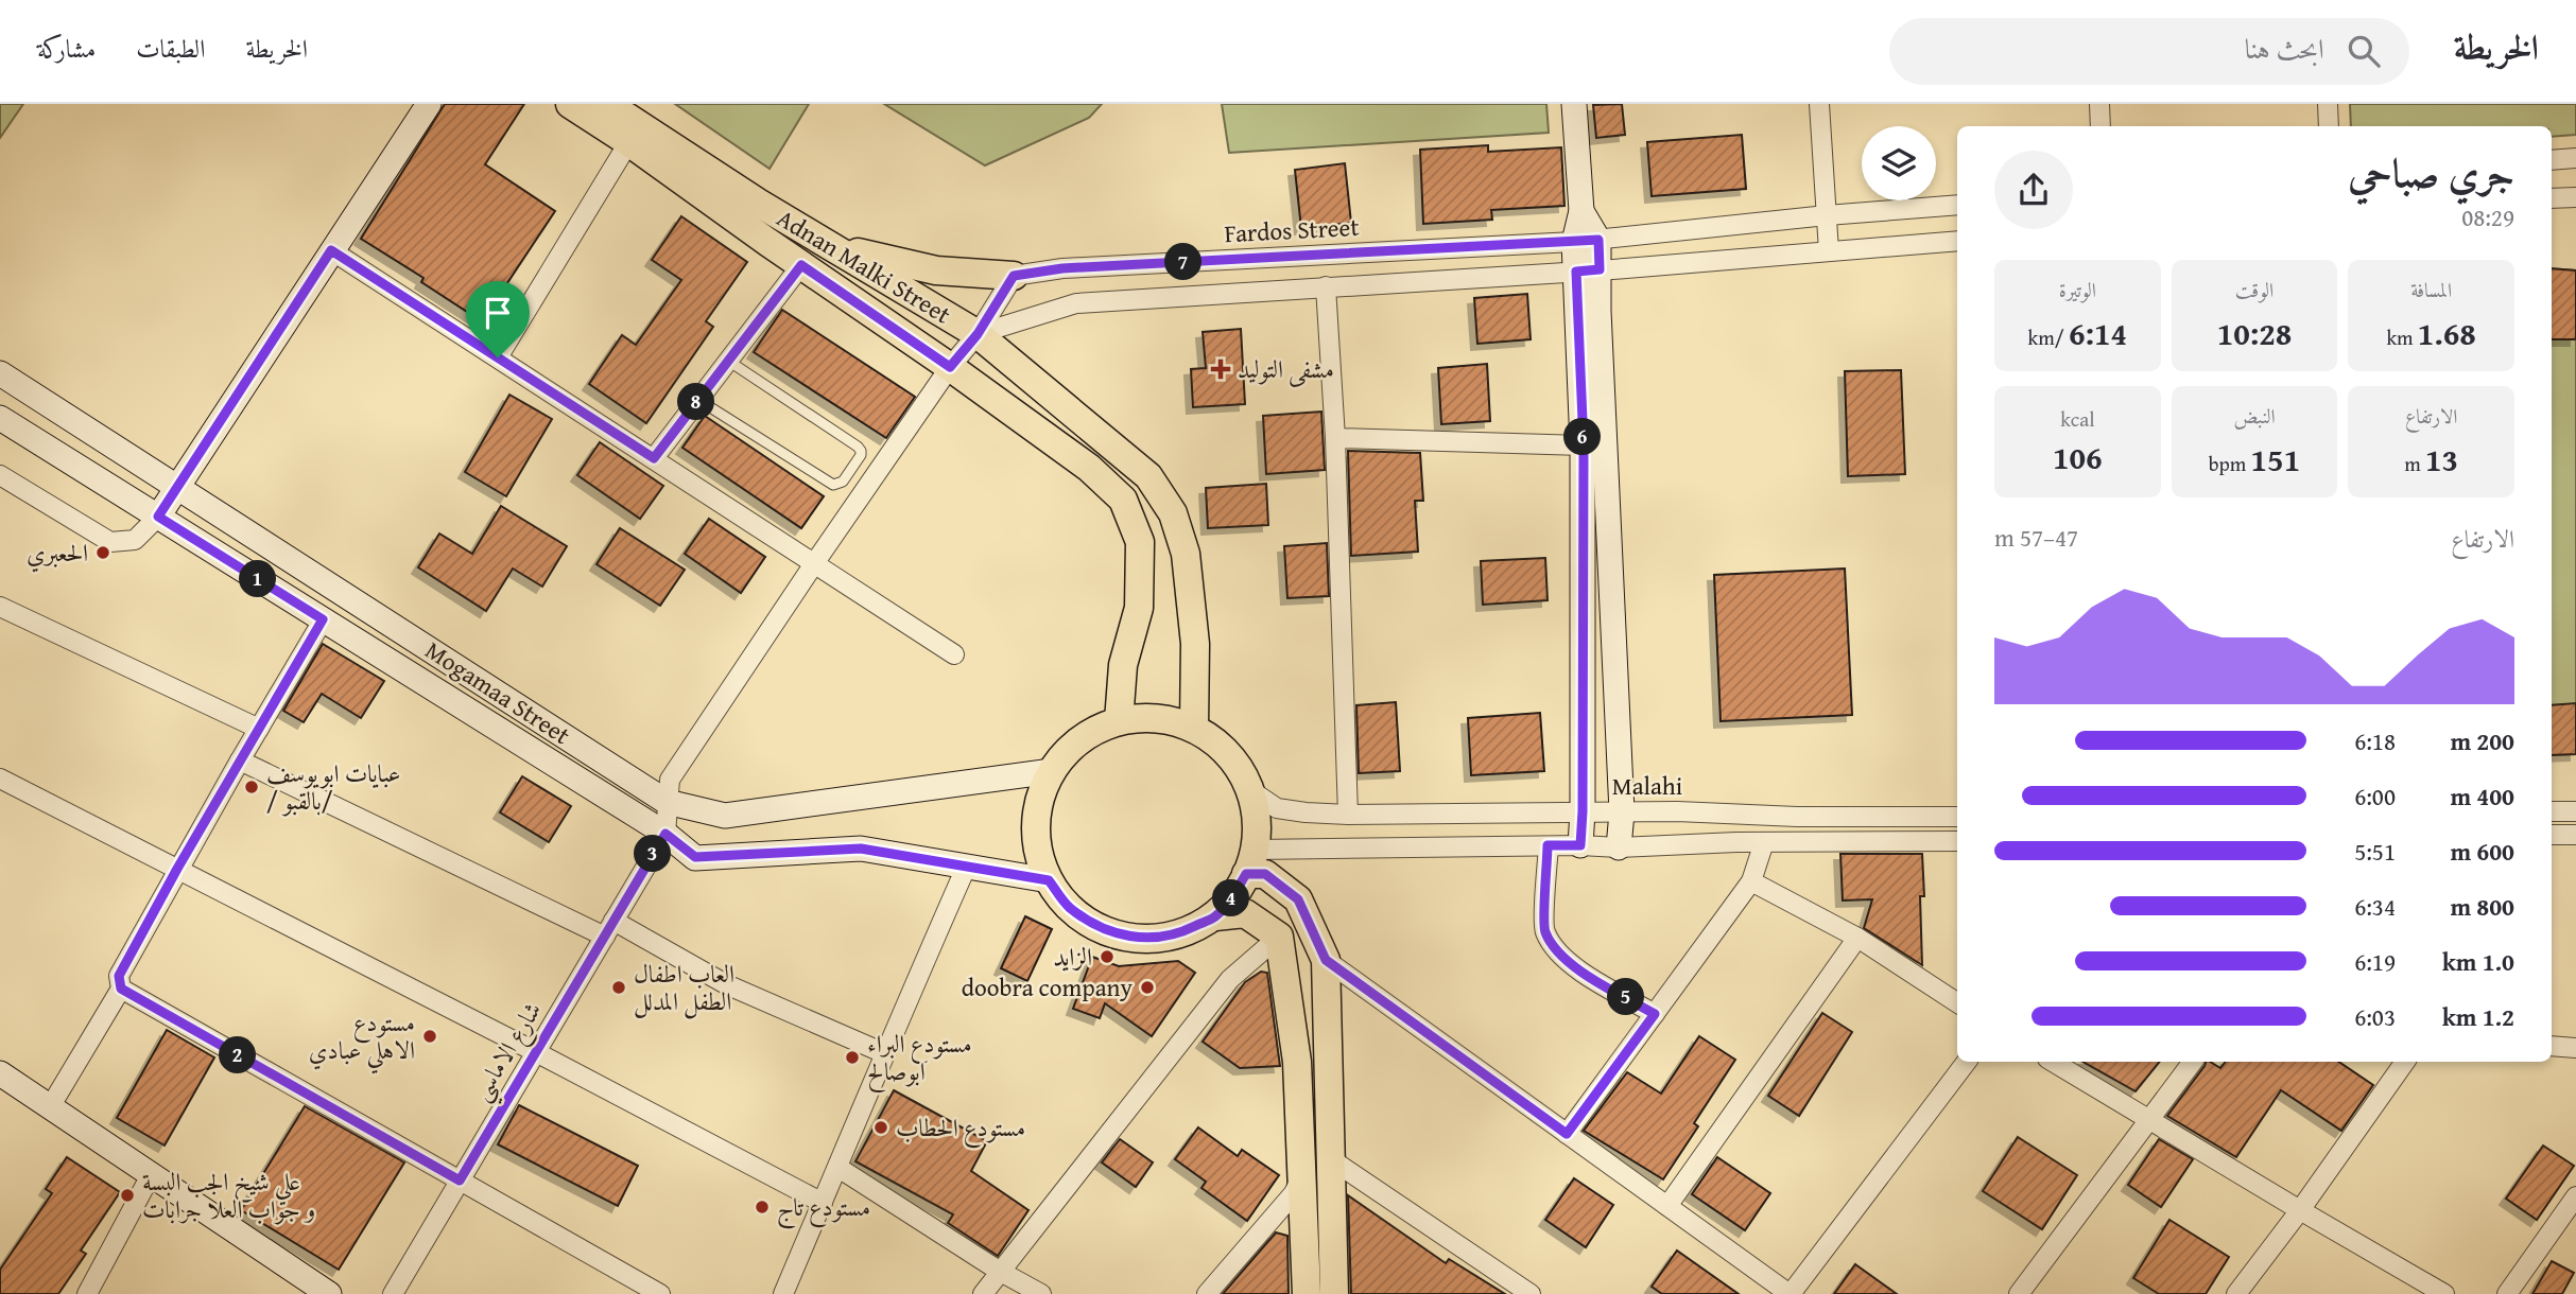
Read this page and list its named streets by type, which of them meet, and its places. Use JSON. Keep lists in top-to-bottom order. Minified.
{"streets":{"main road":["Adnan Malki Street","Mogamaa Street"],"street":["Fardos Street","Malahi","شارع الاماسي"]},"crossings":[["Adnan Malki Street","Mogamaa Street"],["Adnan Malki Street","Malahi"],["Mogamaa Street","Malahi"],["Mogamaa Street","شارع الاماسي"]],"places":{"health":["مشفى التوليد"],"other":["الحعبري","عبايات ابويوسف / بالقبو/","الزايد","العاب اطفال الطفل المدلل","doobra company","مستودع الاهلي عبادي","مستودع البراء ابوصالح","مستودع الحطاب","علي شيخ الجب البسة و جواب العلا جرابات","مستودع تاج"]},"page":{"header":"الخريطة","search":"ابحث هنا","nav":["الخريطة","الطبقات","مشاركة"],"heading":["جري صباحي","08:29"],"pins":["7","8","6","1","3","4","5","2"],"stats":[["المسافة","1.68 km"],["الوقت","10:28"],["الوتيرة","6:14 /km"],["الارتفاع","13 m"],["النبض","151 bpm"],["kcal","106"]],"chart":["الارتفاع","47–57 m"],"list":[{"name":"200 m","note":"6:18"},{"name":"400 m","note":"6:00"},{"name":"600 m","note":"5:51"},{"name":"800 m","note":"6:34"},{"name":"1.0 km","note":"6:19"},{"name":"1.2 km","note":"6:03"}]}}
